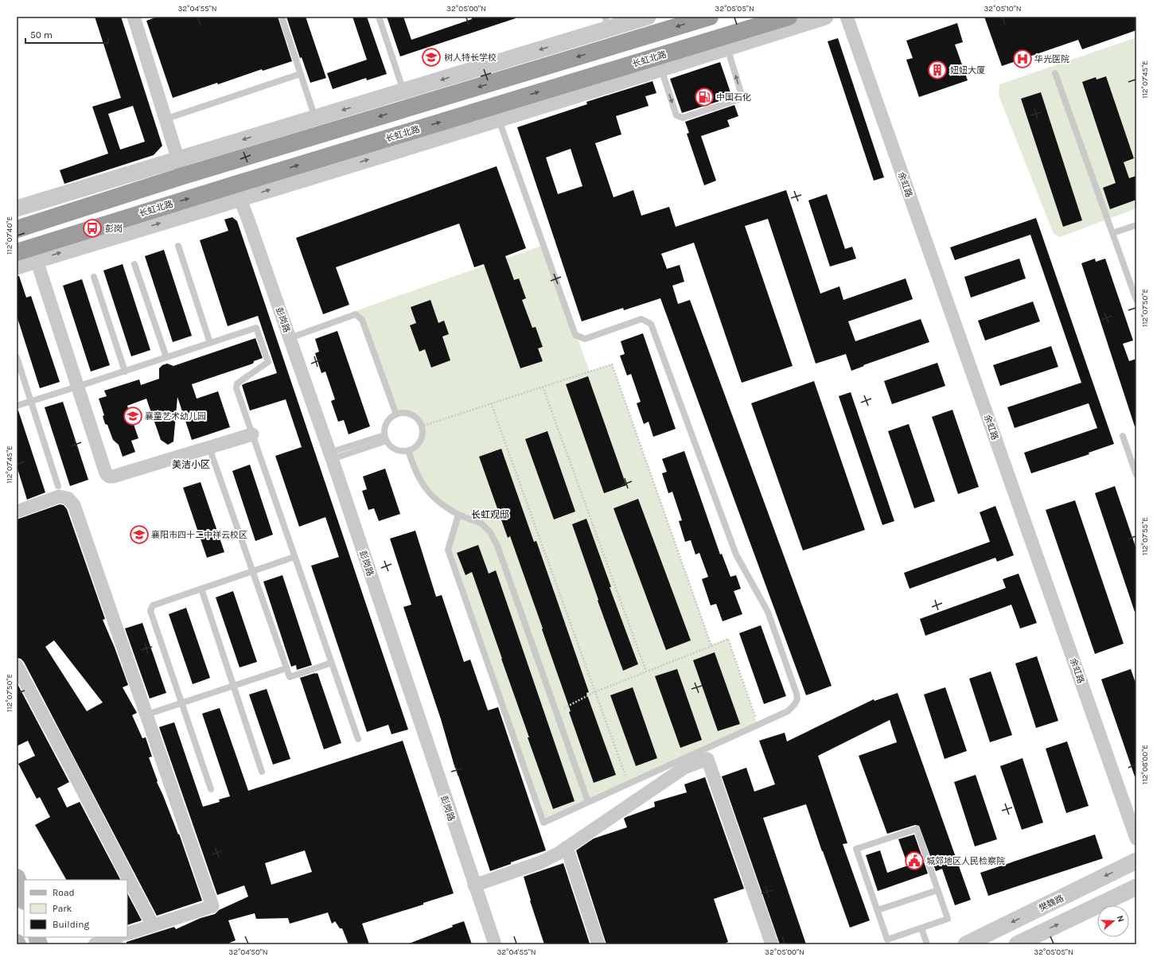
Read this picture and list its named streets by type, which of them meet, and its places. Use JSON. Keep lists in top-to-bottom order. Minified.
{"streets":{"highway":["长虹北路"],"street":["余虹路","彭岗路","樊魏路"]},"crossings":[["长虹北路","彭岗路"]],"districts":["美洁小区","长虹观邸"],"places":{"school or university":["树人特长学校","襄童艺术幼儿园","襄阳市四十二中祥云校区"],"hospital":["华光医院"],"building":["妞妞大厦"],"fuel station":["中国石化"],"bus stop":["彭岗"],"public building":["城郊地区人民检察院"]},"legend":["Road","Park","Building"],"scale_bar":"50 m","north":"right","coordinates":["32°04'55\"N","32°05'00\"N","32°05'05\"N","32°05'10\"N","112°07'45\"E","112°07'40\"E","112°07'50\"E","112°07'55\"E","112°08'00\"E","32°04'50\"N"]}
